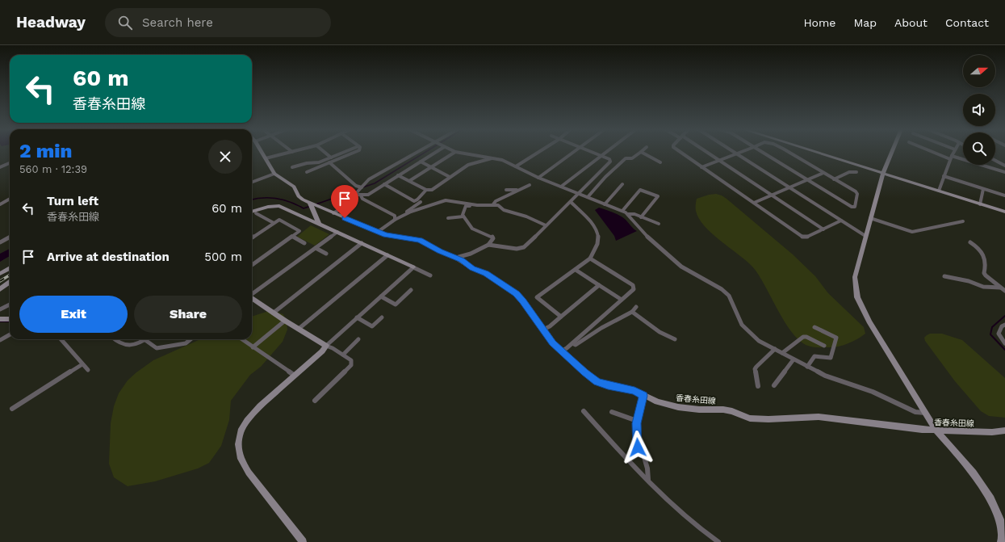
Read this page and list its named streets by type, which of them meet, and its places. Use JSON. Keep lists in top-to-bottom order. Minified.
{"streets":{"street":["香春糸田線"]},"north":"right","page":{"header":"Headway","search":"Search here","nav":["Home","Map","About","Contact"],"turn":["60 m","香春糸田線"],"heading":["2 min","560 m · 12:39"],"list":[{"name":"Turn left","note":"香春糸田線","value":"60 m"},{"name":"Arrive at destination","value":"500 m"}],"buttons":["Exit","Share"]}}
